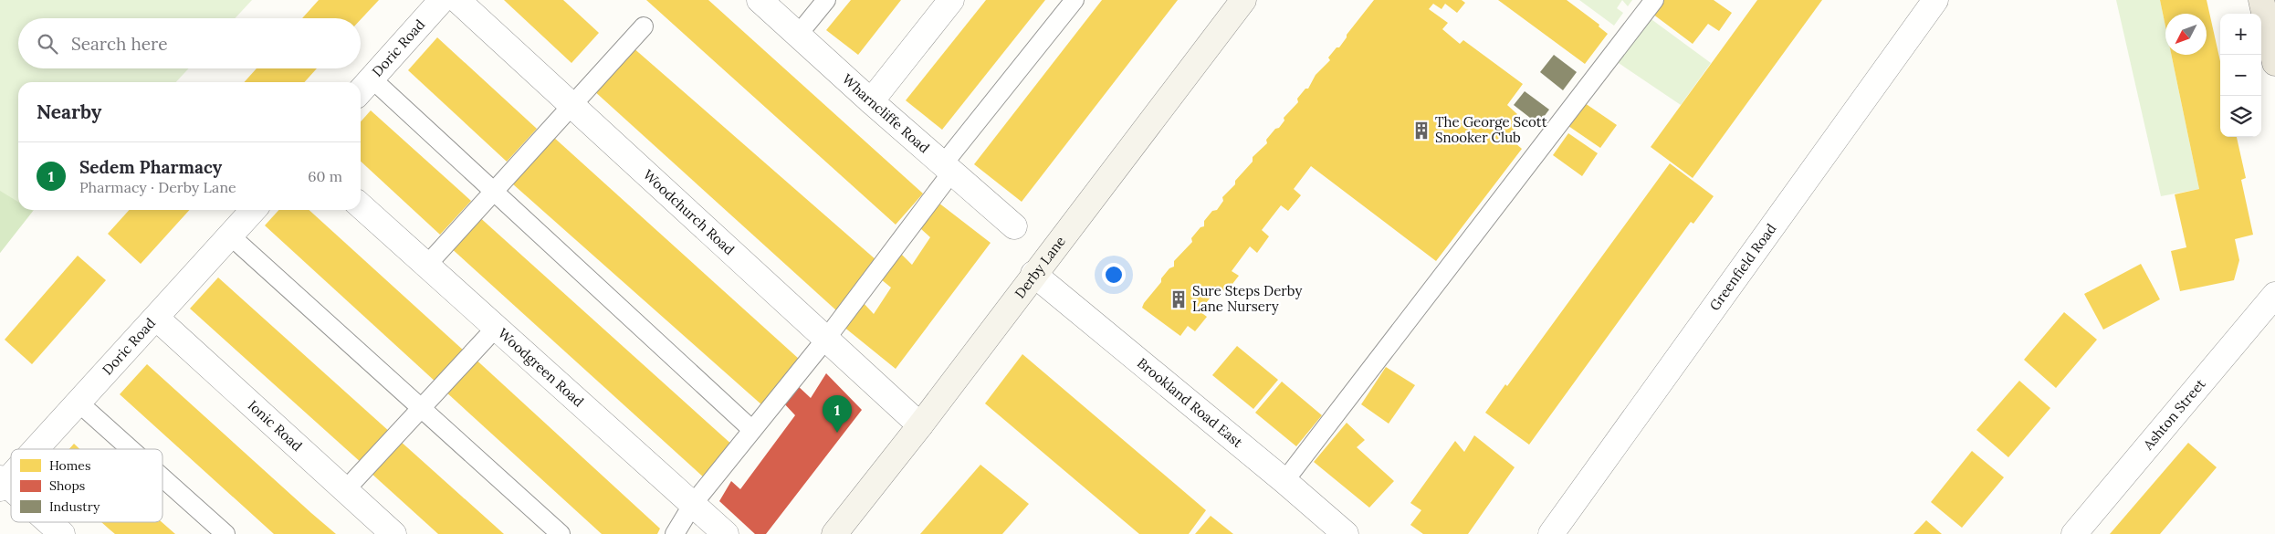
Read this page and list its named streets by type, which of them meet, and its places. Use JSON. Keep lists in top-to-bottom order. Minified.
{"streets":{"street":["Doric Road","Wharncliffe Road","Woodchurch Road","Derby Lane","Greenfield Road","Woodgreen Road","Brookland Road East","Ashton Street","Ionic Road"]},"crossings":[["Doric Road","Ionic Road"],["Woodchurch Road","Derby Lane"],["Derby Lane","Brookland Road East"]],"places":{"building":["The George Scott Snooker Club","Sure Steps Derby Lane Nursery"]},"legend":["Homes","Shops","Industry"],"north":"bottom left","page":{"map_buttons":["+","−"],"search":"Search here","heading":"Nearby","list":[{"mark":"1","name":"Sedem Pharmacy","note":"Pharmacy · Derby Lane","value":"60 m"}],"pins":"1"}}
